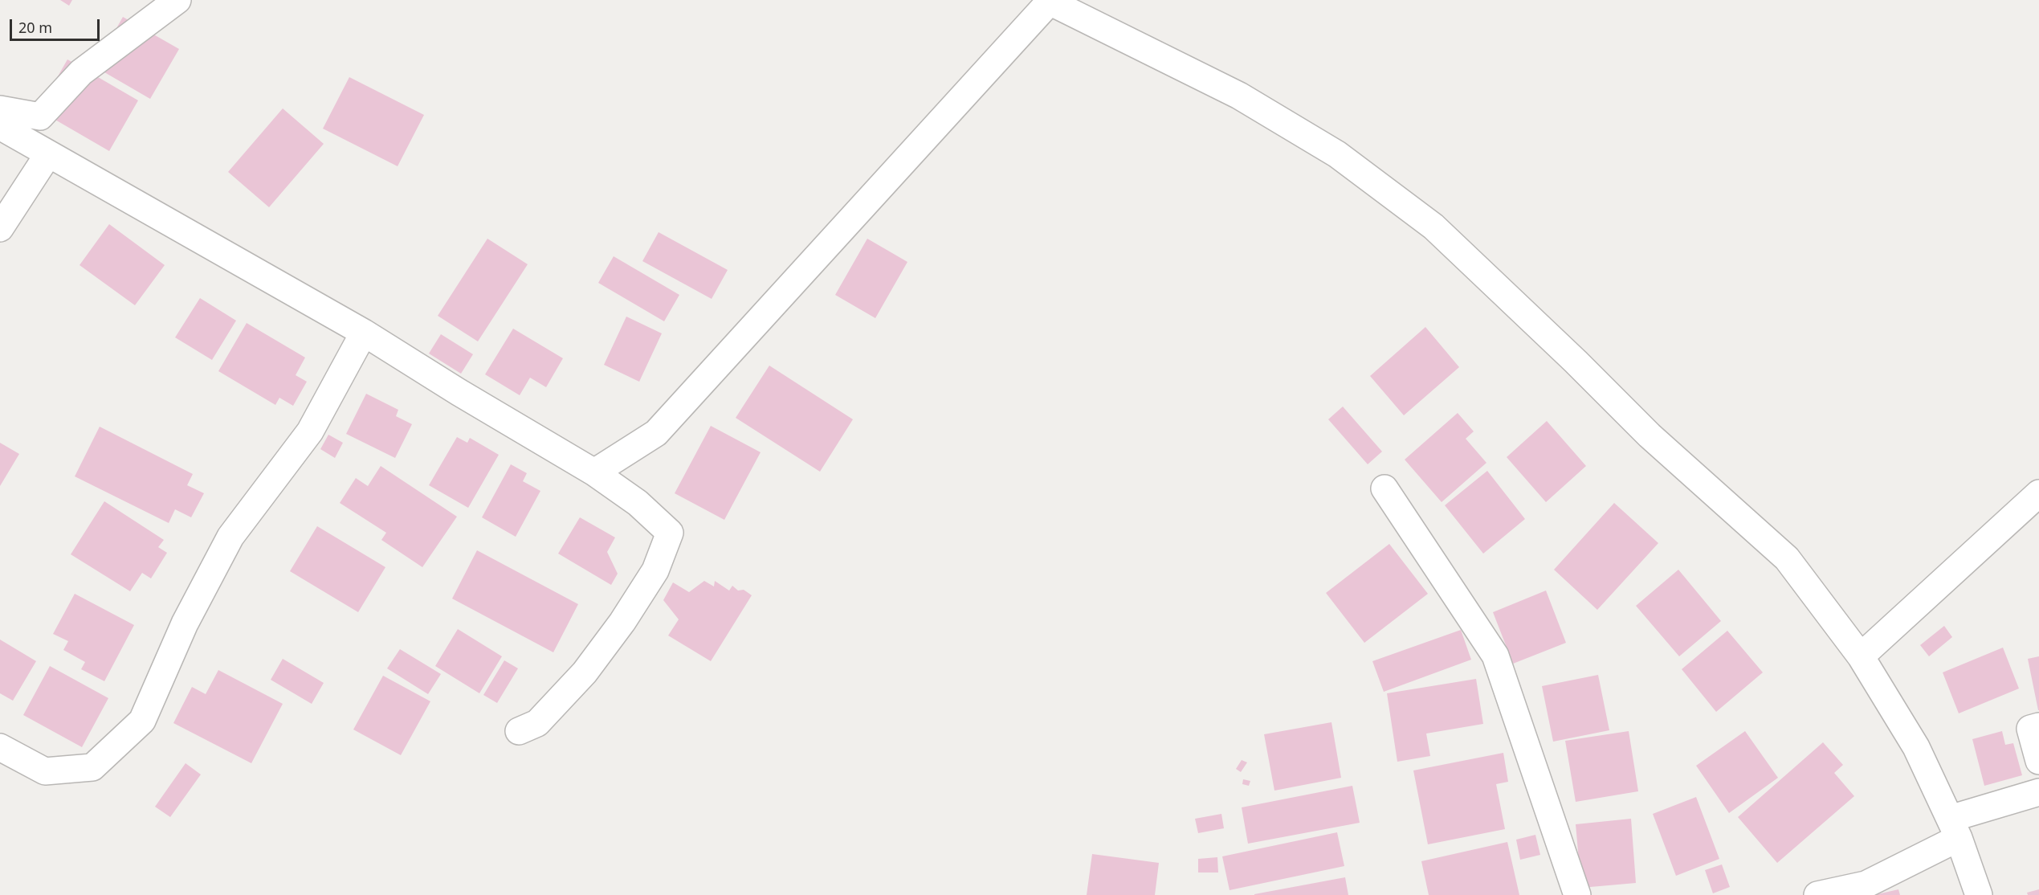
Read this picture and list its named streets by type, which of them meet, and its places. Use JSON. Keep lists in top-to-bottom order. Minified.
{"scale_bar":"20 m"}
